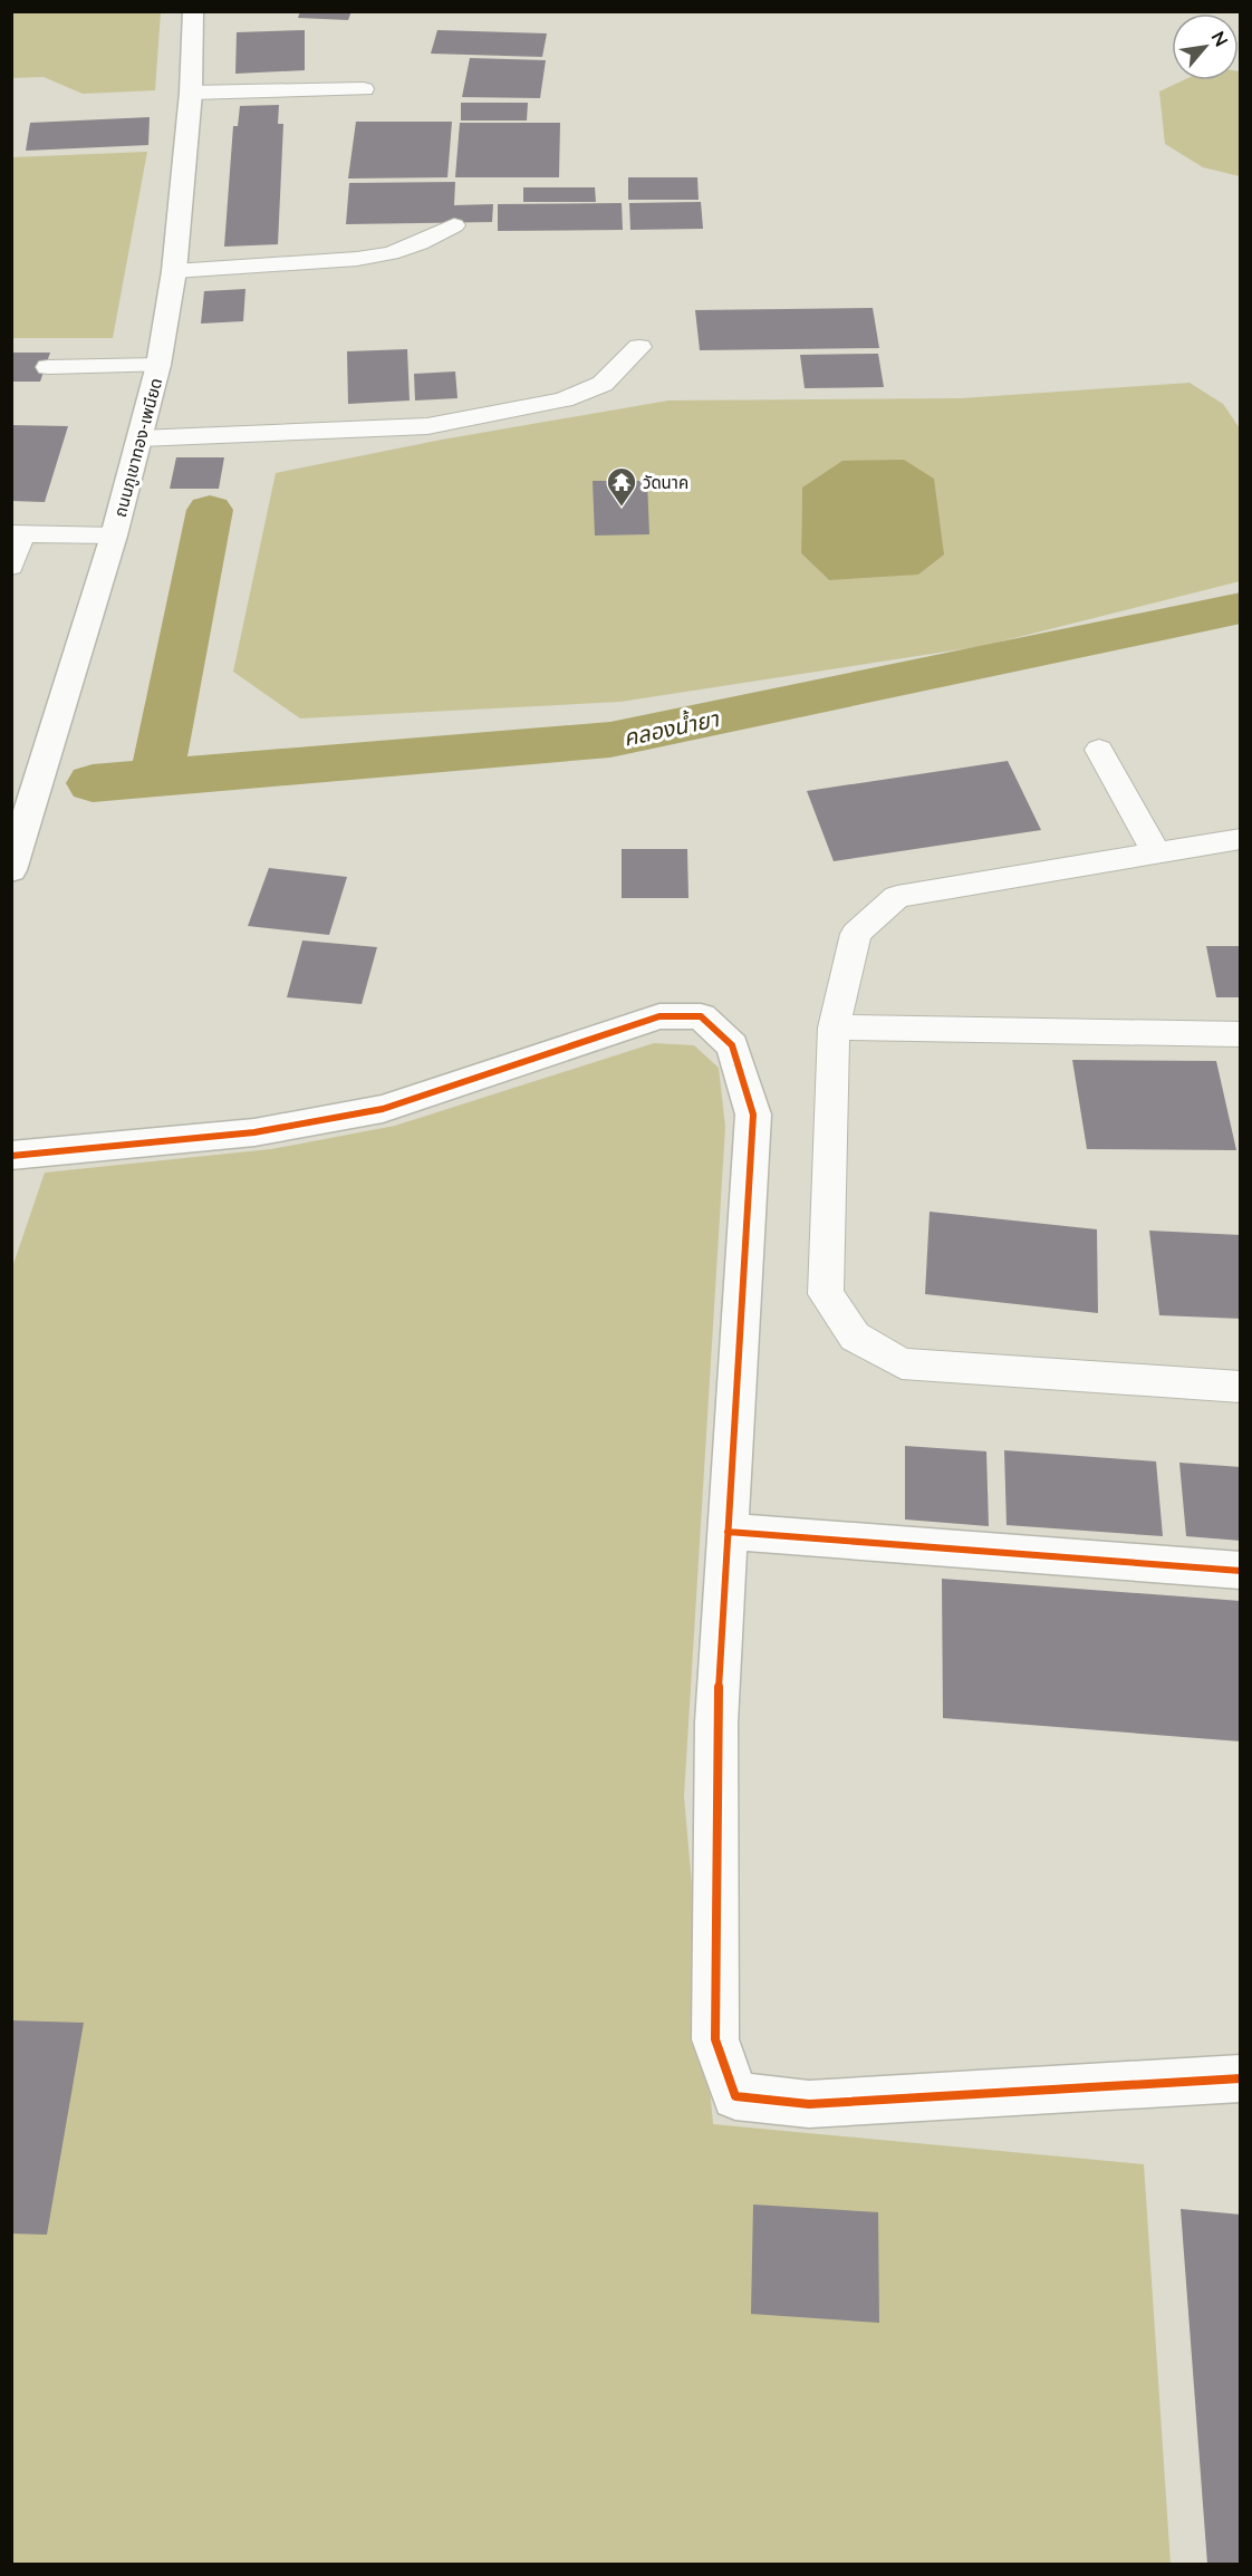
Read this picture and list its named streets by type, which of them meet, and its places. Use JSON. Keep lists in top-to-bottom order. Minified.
{"streets":{"street":["ถนนภูเขาทอง-เพนียด"]},"water":["คลองน้ำยา"],"places":{"temple":["วัดนาค"]},"north":"top right"}
